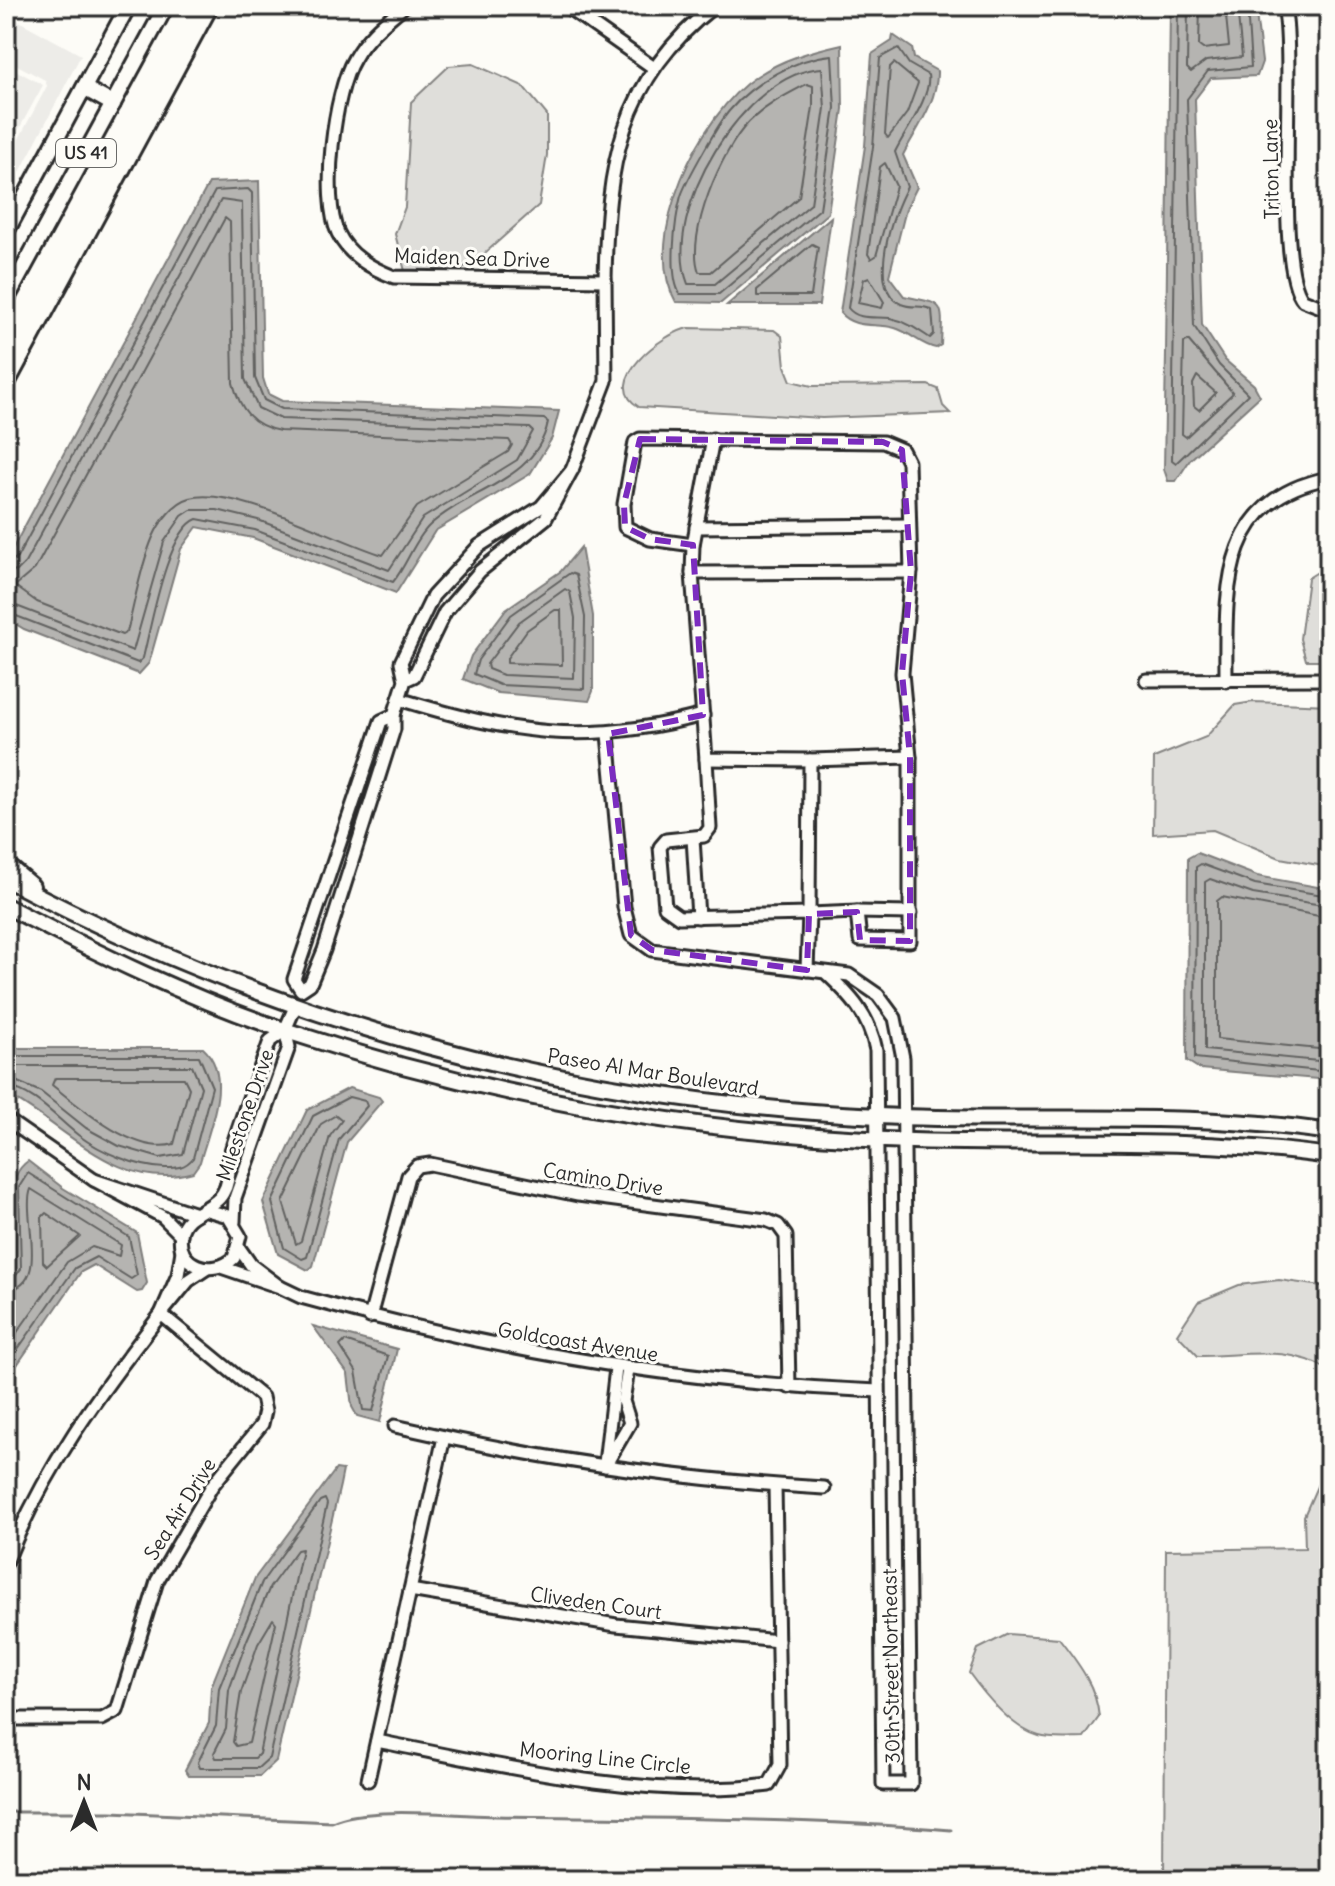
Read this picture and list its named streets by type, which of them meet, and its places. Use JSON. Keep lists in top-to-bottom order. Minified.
{"streets":{"main road":["US 41","Paseo Al Mar Boulevard"],"street":["Triton Lane","Maiden Sea Drive","Milestone Drive","Camino Drive","Goldcoast Avenue","Sea Air Drive","Cliveden Court","30th Street Northeast","Mooring Line Circle"]},"crossings":[["Paseo Al Mar Boulevard","30th Street Northeast"],["Milestone Drive","Goldcoast Avenue"],["Camino Drive","Goldcoast Avenue"],["Goldcoast Avenue","30th Street Northeast"],["Cliveden Court","Mooring Line Circle"]],"north":"top"}
